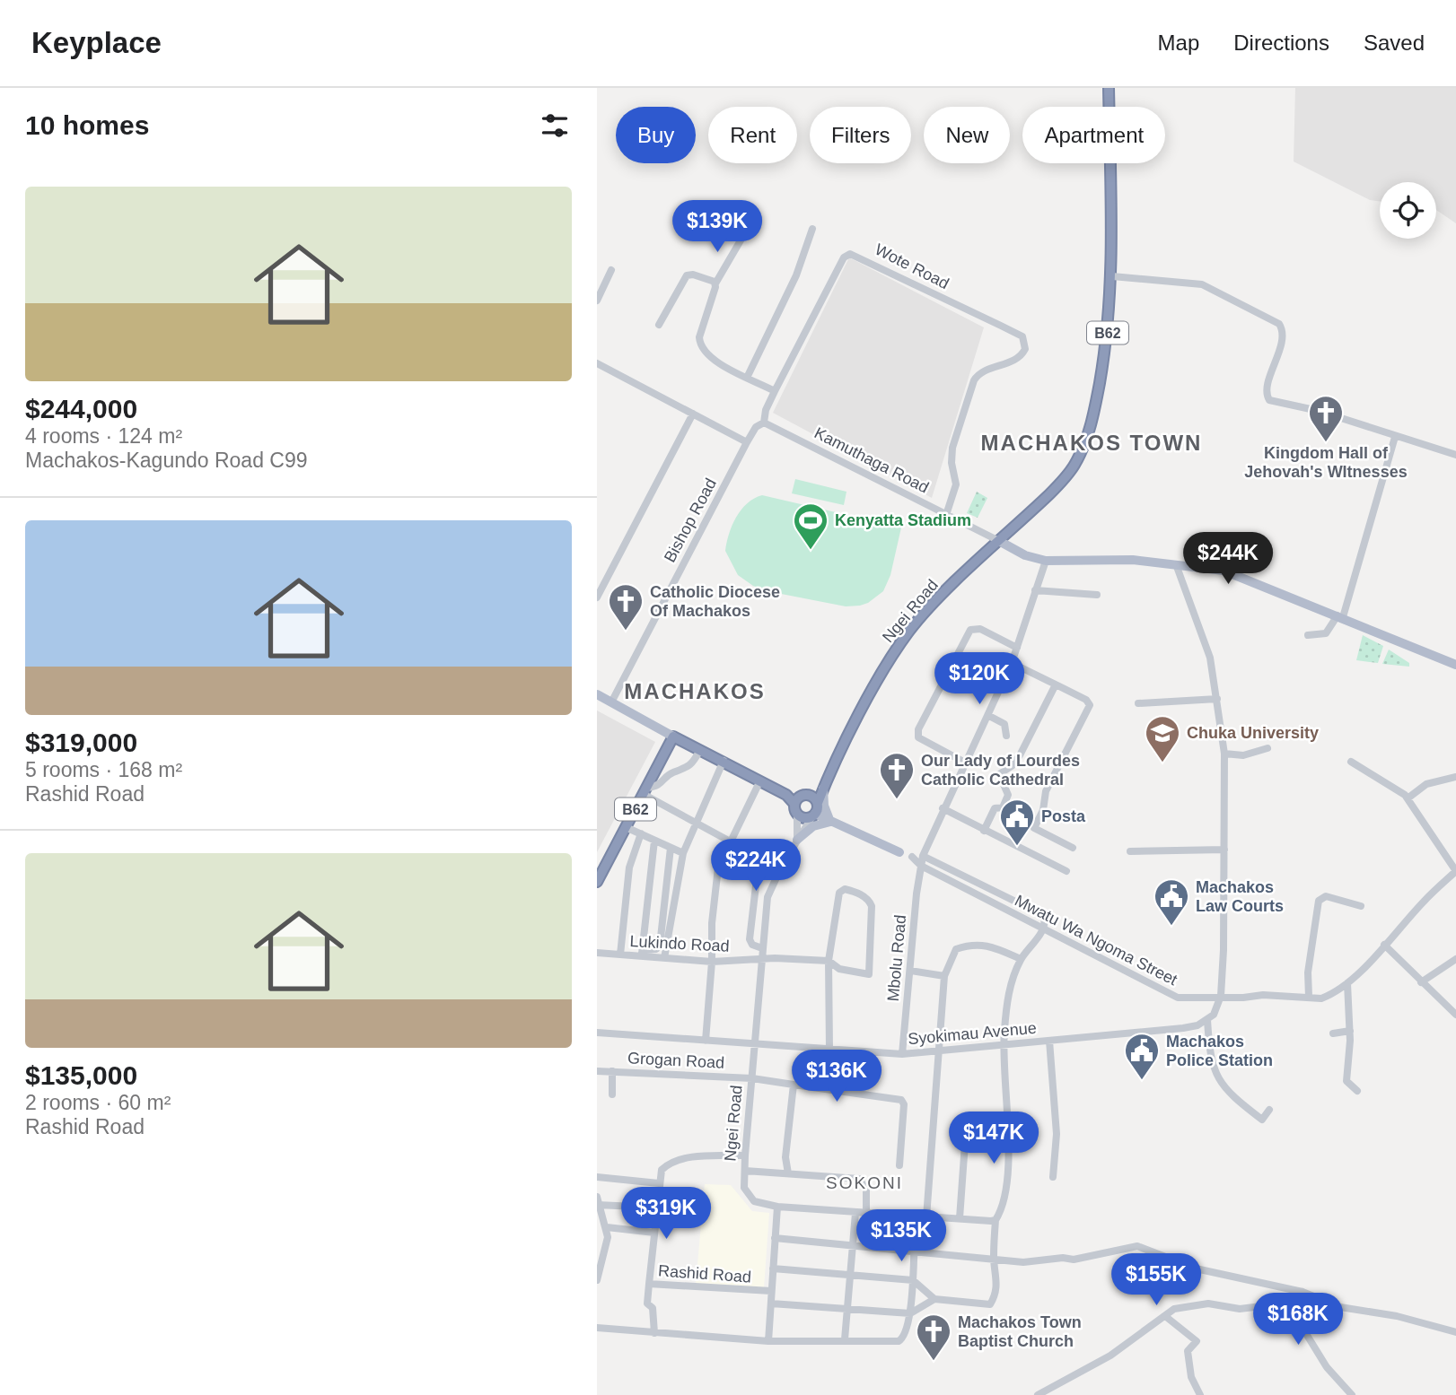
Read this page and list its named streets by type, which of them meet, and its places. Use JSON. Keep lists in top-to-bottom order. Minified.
{"streets":{"highway":["B62","Ngei Road"],"street":["Wote Road","Kamuthaga Road","Bishop Road","Mwatu Wa Ngoma Street","Lukindo Road","Mbolu Road","Syokimau Avenue","Grogan Road","Rashid Road"]},"crossings":[["Wote Road","Kamuthaga Road"],["Wote Road","Bishop Road"],["B62","Kamuthaga Road"],["B62","Ngei Road"],["Kamuthaga Road","Bishop Road"],["Kamuthaga Road","Ngei Road"],["Ngei Road","Lukindo Road"],["Ngei Road","Syokimau Avenue"],["Ngei Road","Grogan Road"],["Mwatu Wa Ngoma Street","Mbolu Road"],["Mbolu Road","Syokimau Avenue"]],"districts":["MACHAKOS TOWN","MACHAKOS","SOKONI"],"places":{"church":["Kingdom Hall of Jehovah's WItnesses","Catholic Diocese Of Machakos","Our Lady of Lourdes Catholic Cathedral","Machakos Town Baptist Church"],"sports":["Kenyatta Stadium"],"school or university":["Chuka University"],"public building":["Posta","Machakos Law Courts","Machakos Police Station"]},"page":{"header":"Keyplace","nav":["Map","Directions","Saved"],"heading":"10 homes","chip":["Buy","Rent","Filters","New","Apartment"],"list":[{"name":"$244,000","note":"4 rooms · 124 m² · Machakos-Kagundo Road C99"},{"name":"$319,000","note":"5 rooms · 168 m² · Rashid Road"},{"name":"$135,000","note":"2 rooms · 60 m² · Rashid Road"}],"price":["$139K","$244K","$120K","$224K","$136K","$147K","$319K","$135K","$155K","$168K"]}}
